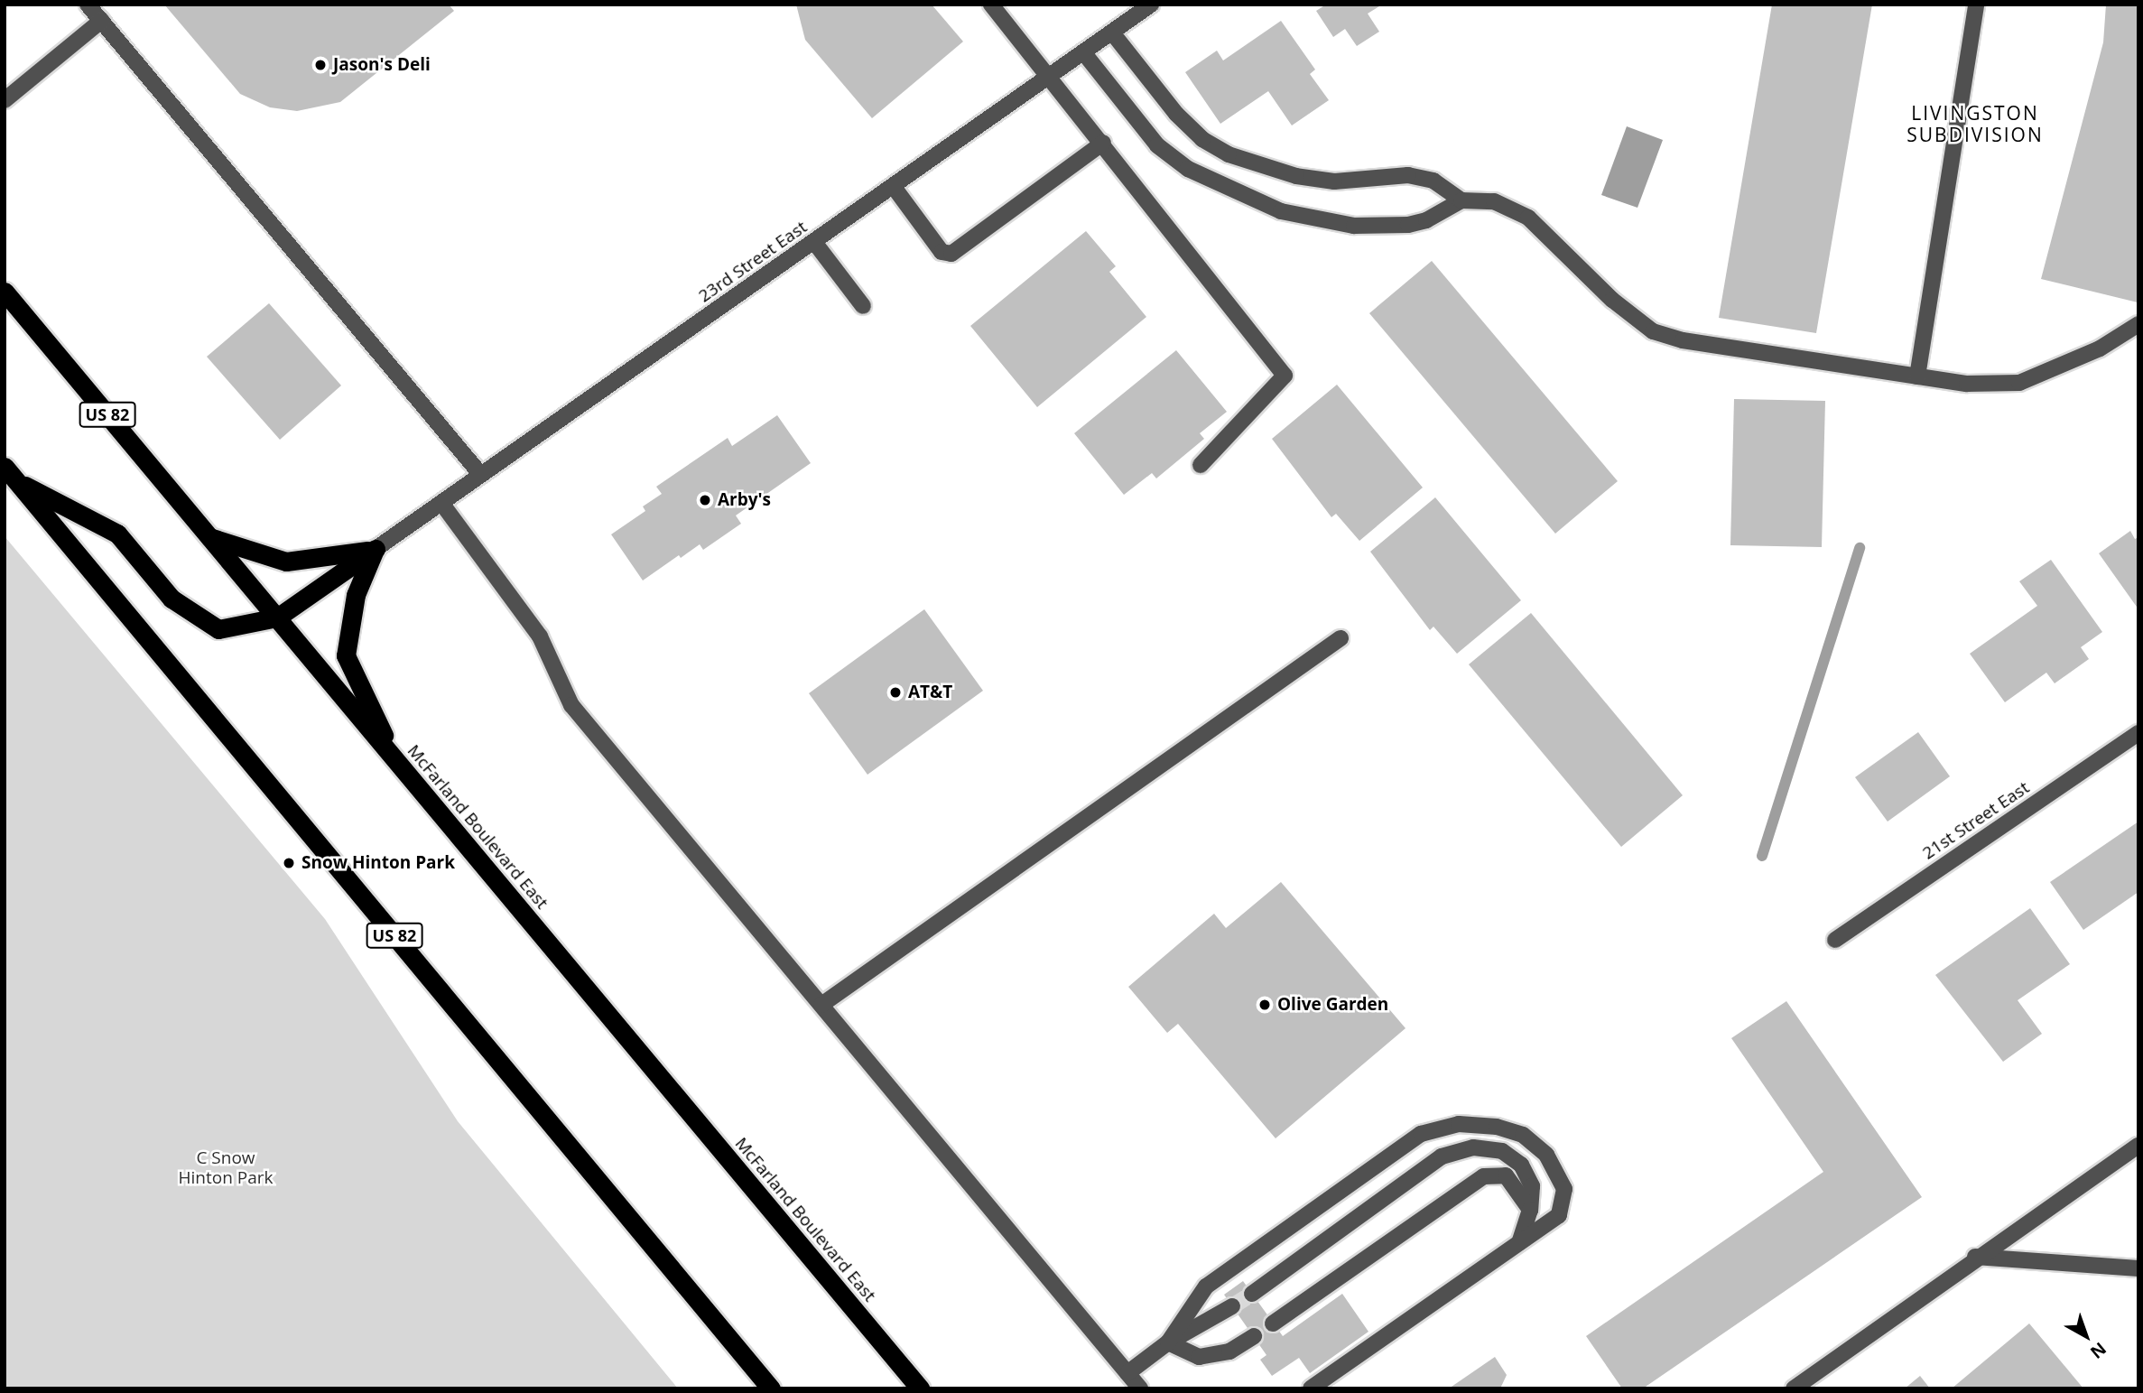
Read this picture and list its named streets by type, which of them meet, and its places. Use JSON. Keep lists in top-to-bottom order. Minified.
{"streets":{"highway":["US 82","McFarland Boulevard East"],"street":["23rd Street East","21st Street East"]},"districts":["LIVINGSTON SUBDIVISION"],"parks":["C Snow Hinton Park"],"places":["Jason's Deli","Arby's","AT&T","Snow Hinton Park","Olive Garden"],"north":"bottom right"}
